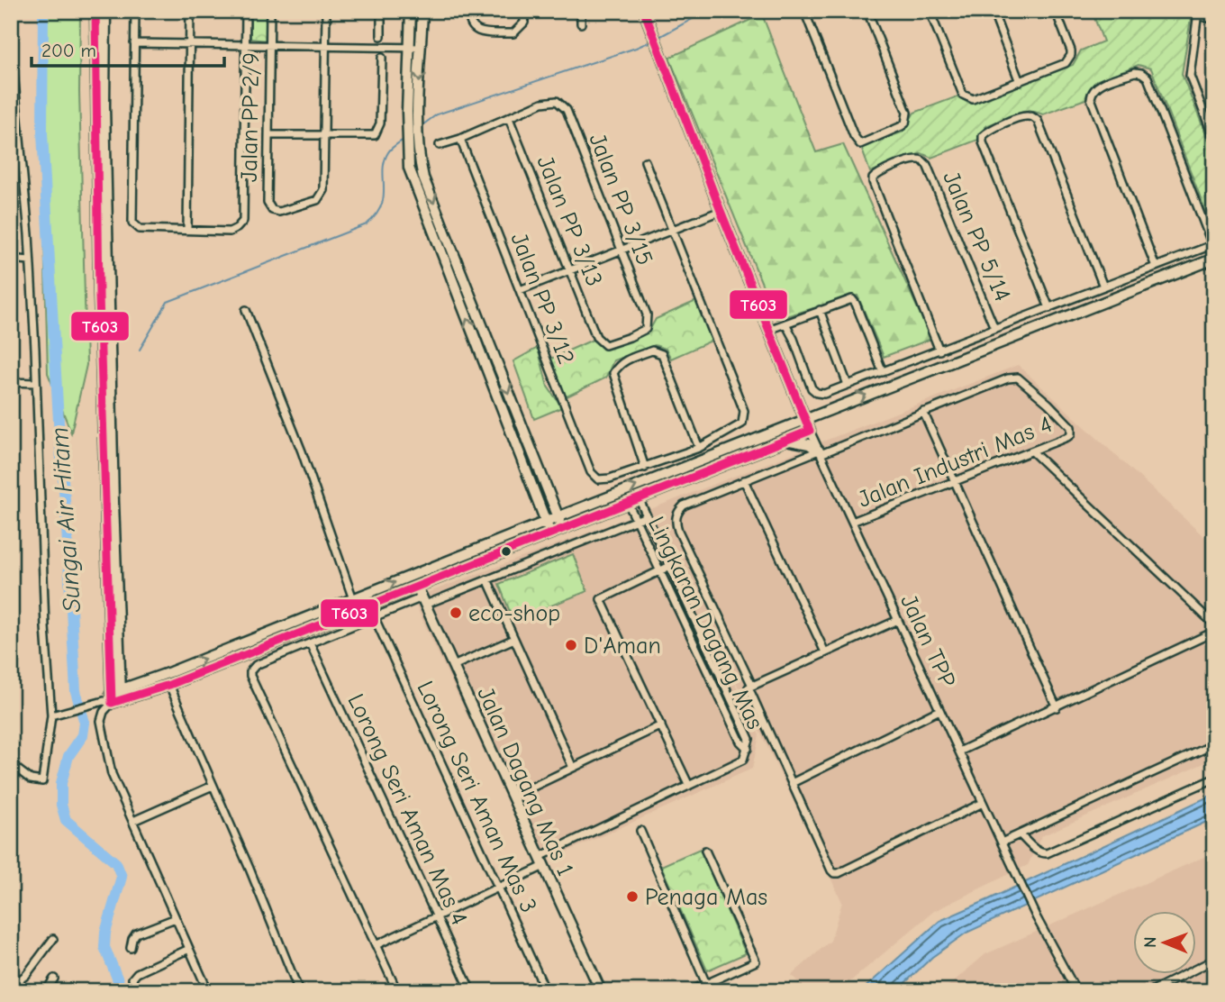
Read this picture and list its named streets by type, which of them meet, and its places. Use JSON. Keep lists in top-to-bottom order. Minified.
{"streets":{"main road":["Jalan Dagang Mas 1"],"street":["Jalan PP 2/9","Jalan PP 3/15","Jalan PP 3/13","Jalan PP 5/14","Jalan PP 3/12","Jalan Industri Mas 4","Lingkaran Dagang Mas","Jalan TPP","Lorong Seri Aman Mas 3","Lorong Seri Aman Mas 4"]},"crossings":[["Jalan PP 3/15","Jalan PP 3/13"],["Jalan Industri Mas 4","Jalan TPP"]],"water":["Sungai Air Hitam"],"places":["eco-shop","D'Aman","Penaga Mas"],"lines":["transit line T603"],"scale_bar":"200 m","north":"left"}
